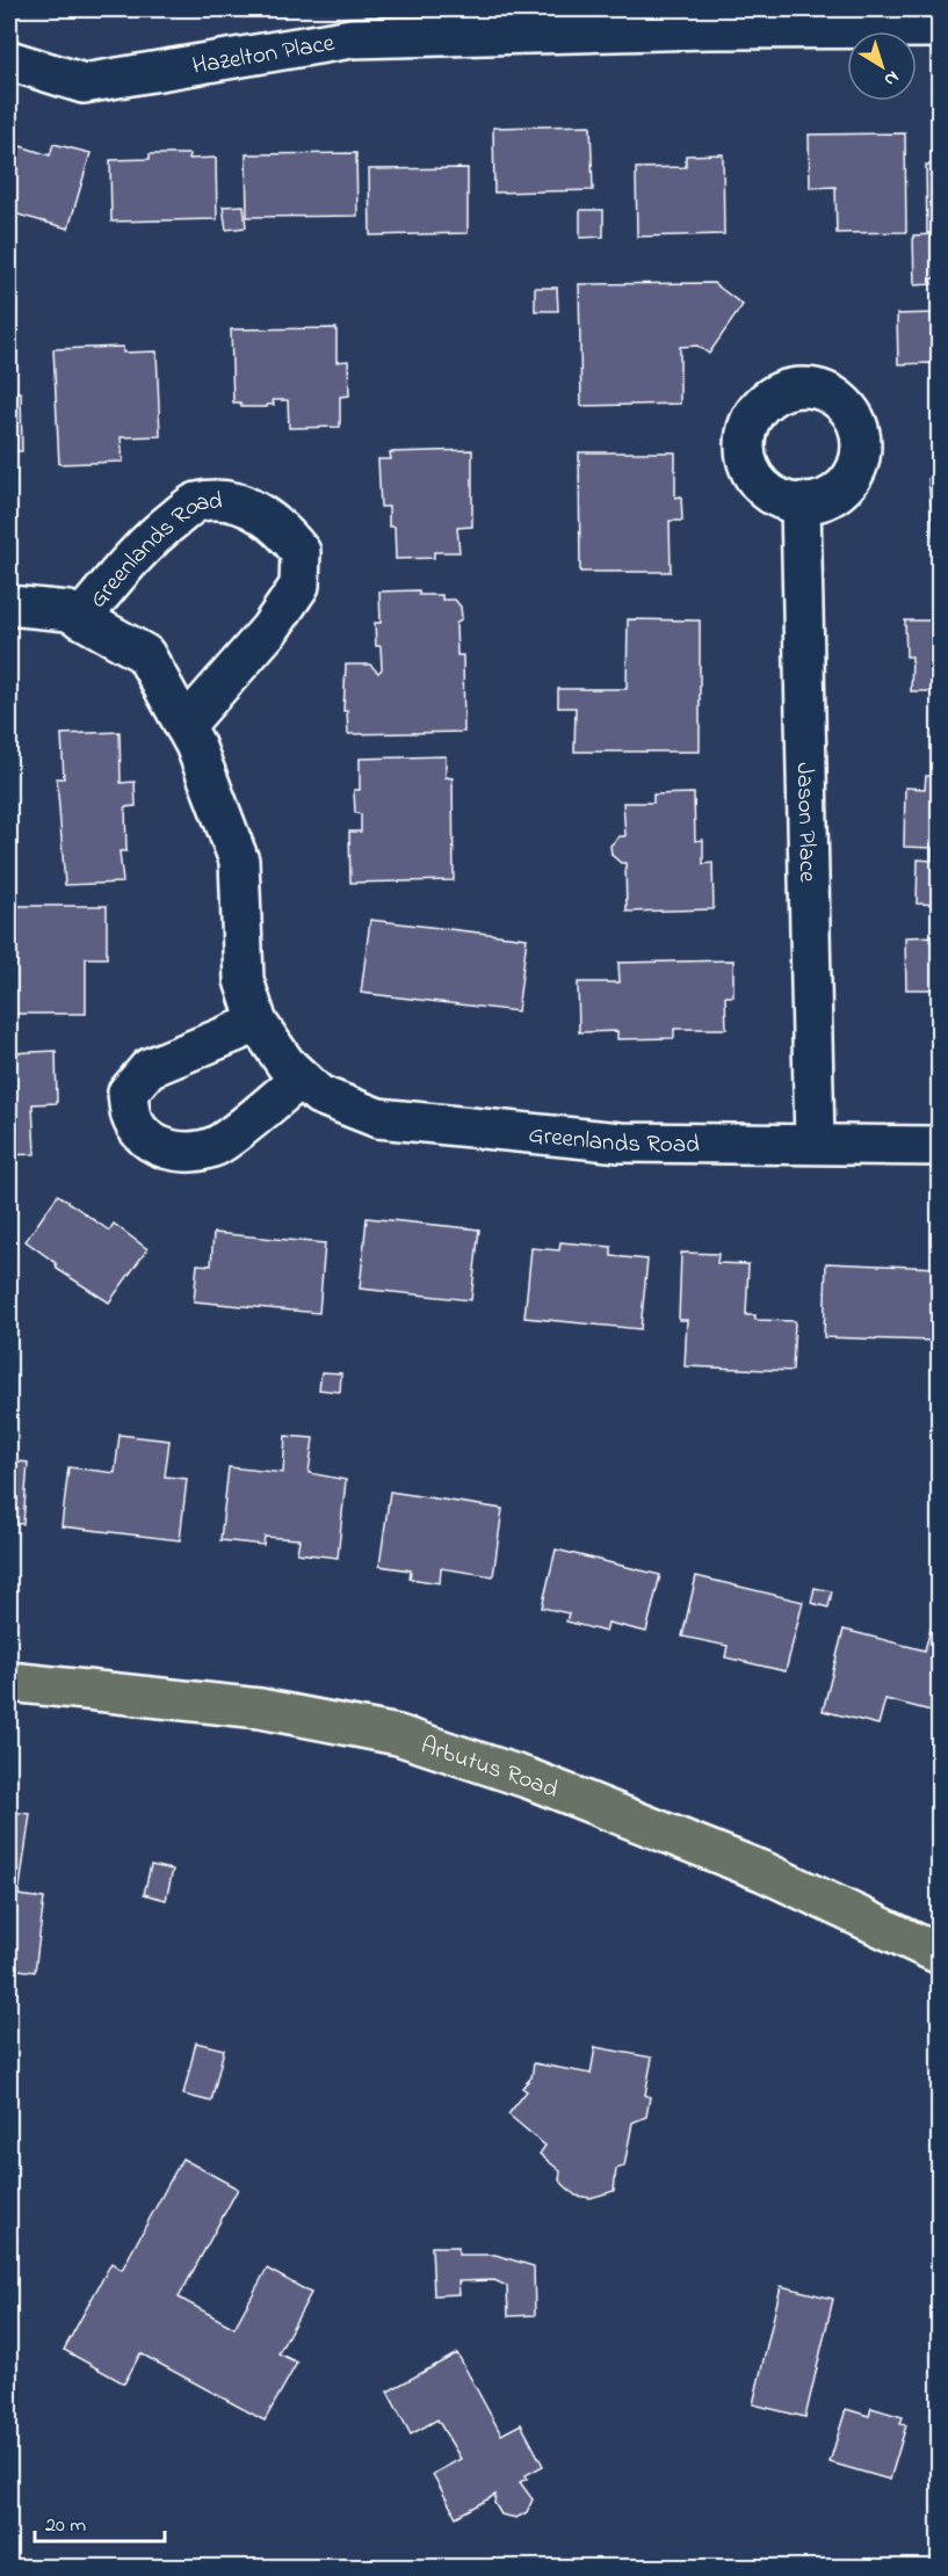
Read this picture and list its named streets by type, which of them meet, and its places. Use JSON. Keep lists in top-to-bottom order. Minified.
{"streets":{"main road":["Arbutus Road"],"street":["Hazelton Place","Greenlands Road","Jason Place"]},"crossings":[["Greenlands Road","Jason Place"]],"scale_bar":"20 m","north":"bottom right"}
